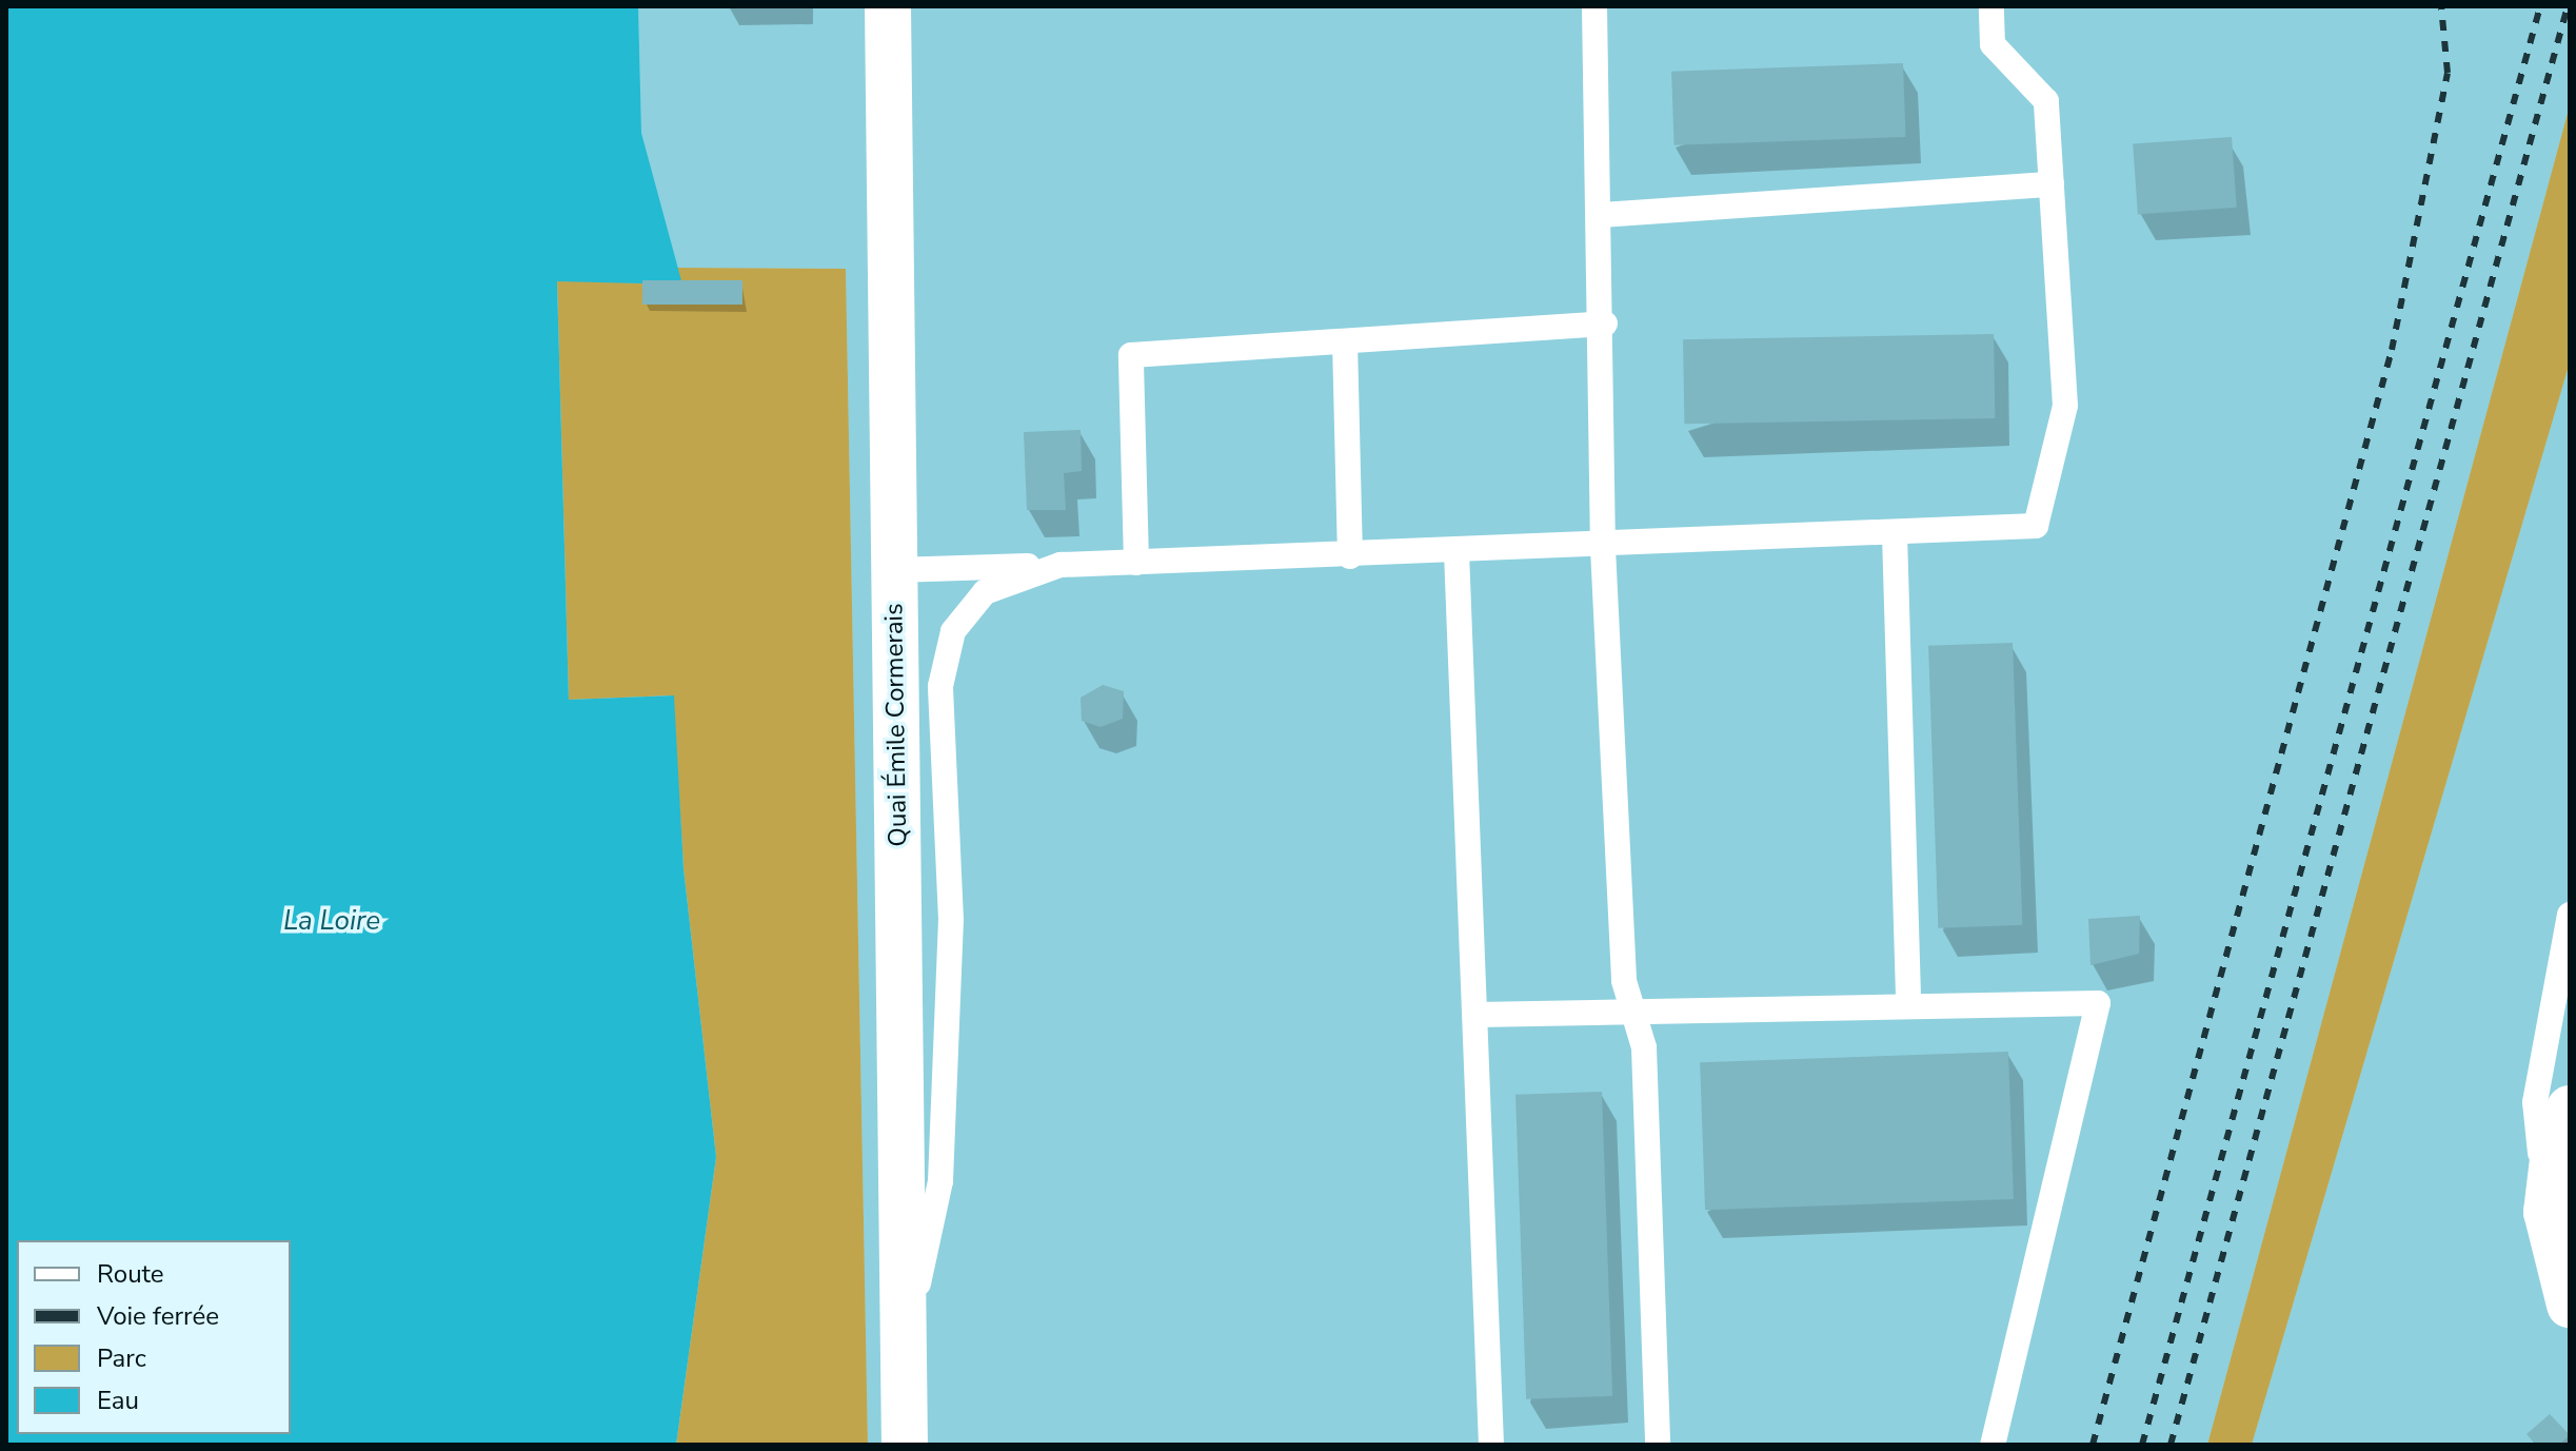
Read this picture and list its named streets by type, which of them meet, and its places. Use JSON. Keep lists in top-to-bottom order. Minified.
{"streets":{"main road":["Quai Émile Cormerais"]},"water":["La Loire"],"legend":["Route","Voie ferrée","Parc","Eau"]}
